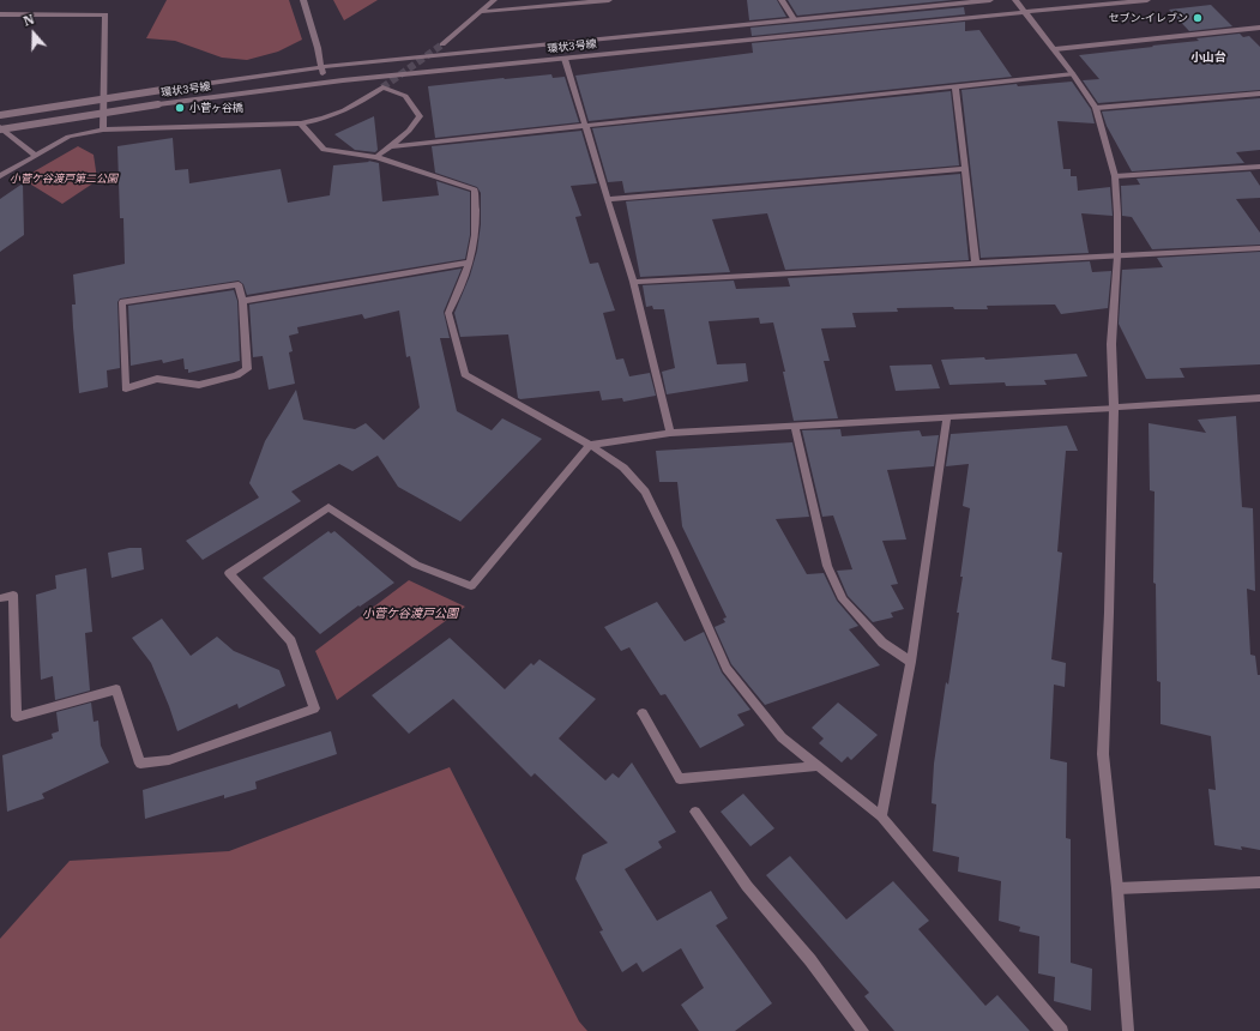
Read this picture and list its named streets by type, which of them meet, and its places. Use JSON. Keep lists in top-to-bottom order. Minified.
{"streets":{"street":["環状3号線"]},"districts":["小山台"],"parks":["小菅ケ谷渡戸第二公園","小菅ケ谷渡戸公園"],"places":["セブン-イレブン","小菅ヶ谷橋"],"north":"top"}
